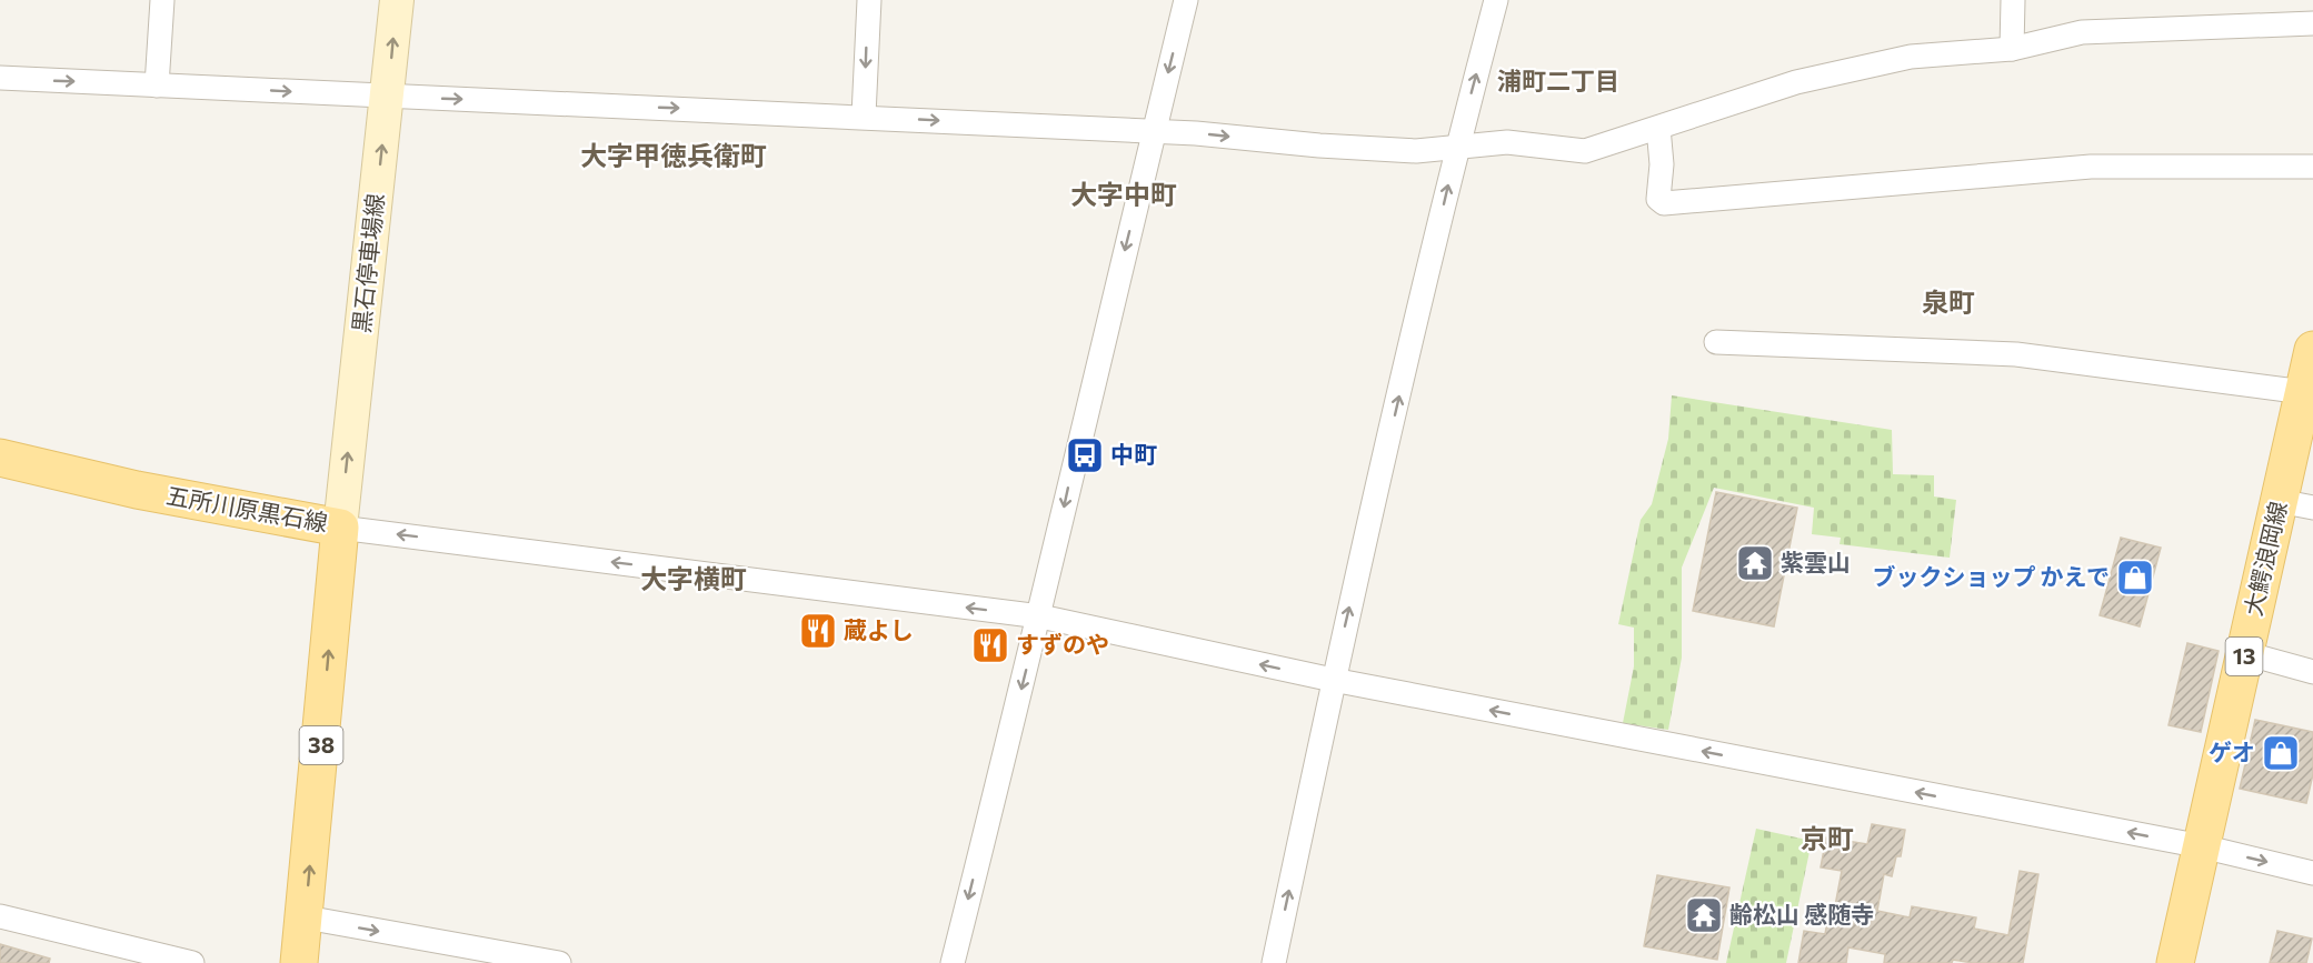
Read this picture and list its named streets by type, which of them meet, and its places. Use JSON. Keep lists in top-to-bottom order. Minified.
{"streets":{"main road":["黒石停車場線","五所川原黒石線","大鰐浪岡線","13","38"]},"crossings":[["黒石停車場線","五所川原黒石線"]],"one_way":["黒石停車場線","五所川原黒石線"],"districts":["浦町二丁目","大字甲徳兵衛町","大字中町","泉町","大字横町","京町"],"places":{"bus stop":["中町"],"temple":["紫雲山","齢松山 感随寺"],"shop":["ブックショップ かえで","ゲオ"],"restaurant":["蔵よし","すずのや"]}}
